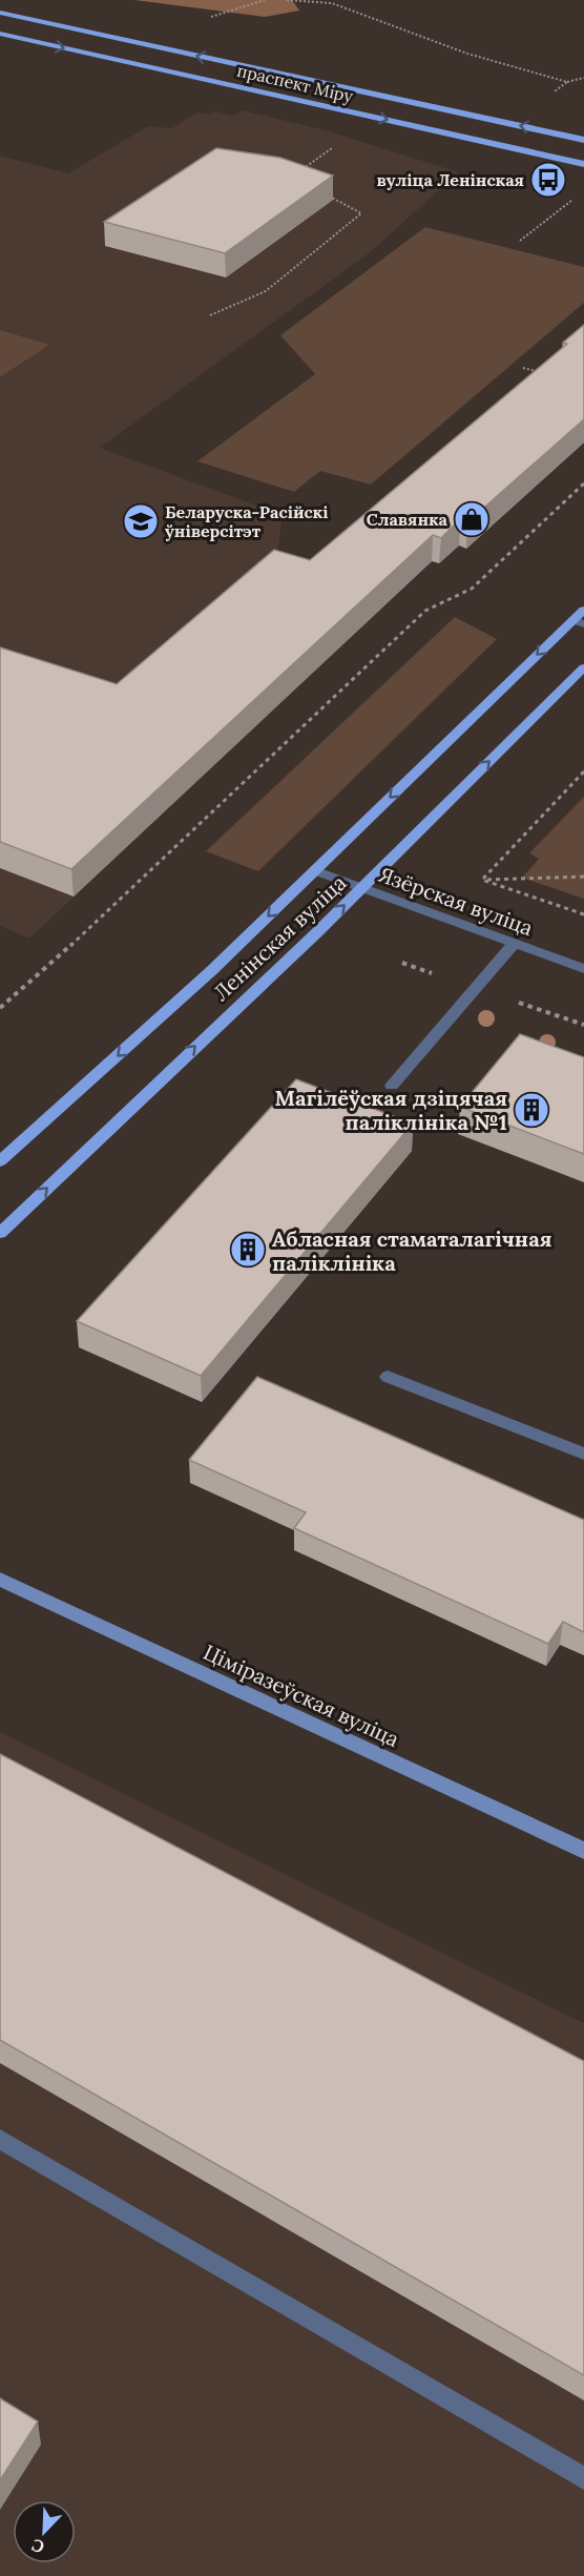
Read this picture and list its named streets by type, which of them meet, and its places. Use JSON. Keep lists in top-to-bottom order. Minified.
{"streets":{"main road":["праспект Міру","Ленінская вуліца","Ціміразеўская вуліца"],"street":["Язёрская вуліца"]},"crossings":[["Язёрская вуліца","Ленінская вуліца"]],"places":{"bus stop":["вуліца Ленінская"],"shop":["Славянка"],"school or university":["Беларуска-Расійскі ўніверсітэт"],"building":["Магілёўская дзіцячая паліклініка №1","Абласная стаматалагічная паліклініка"]},"north":"bottom left"}
